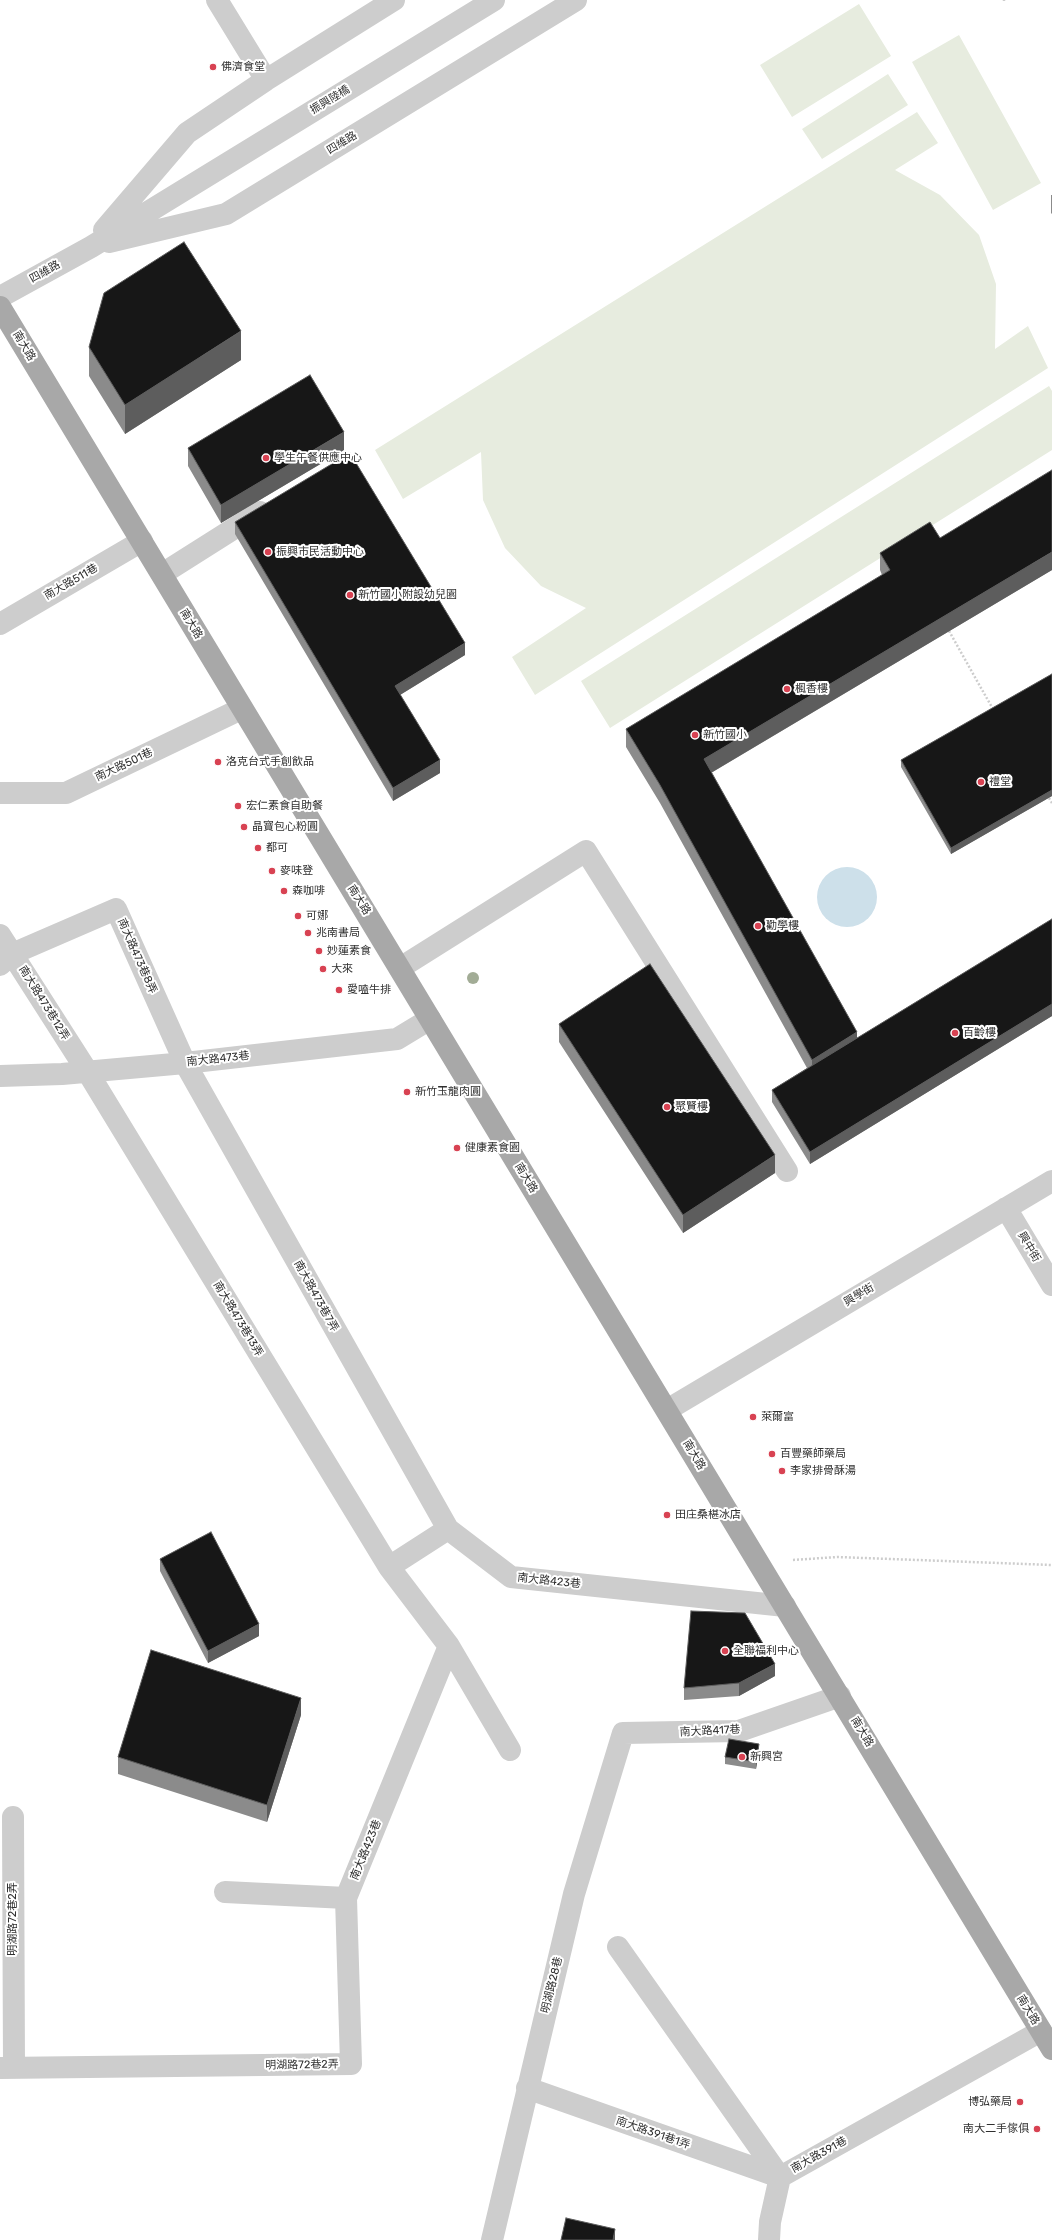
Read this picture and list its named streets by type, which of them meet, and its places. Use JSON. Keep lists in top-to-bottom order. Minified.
{"streets":{"main road":["南大路"],"street":["振興陸橋","四維路","南大路511巷","南大路501巷","南大路473巷8弄","南大路473巷12弄","南大路473巷","興中街","興學街","南大路473巷7弄","南大路473巷13弄","南大路423巷","南大路417巷","明湖路72巷2弄","明湖路28巷","南大路391巷1弄","南大路391巷"]},"crossings":[["振興陸橋","四維路"],["南大路","南大路511巷"],["南大路","南大路501巷"],["南大路","南大路473巷"],["南大路","興學街"],["南大路","南大路423巷"],["南大路","南大路417巷"],["南大路","南大路391巷"],["南大路473巷8弄","南大路473巷12弄"],["南大路473巷8弄","南大路473巷"],["南大路473巷8弄","南大路473巷7弄"],["南大路473巷12弄","南大路473巷"],["南大路473巷12弄","南大路473巷13弄"],["南大路473巷","南大路473巷7弄"],["南大路473巷","南大路473巷13弄"],["興中街","興學街"],["南大路473巷7弄","南大路423巷"],["南大路423巷","明湖路72巷2弄"],["南大路417巷","明湖路28巷"],["明湖路28巷","南大路391巷1弄"],["南大路391巷1弄","南大路391巷"]],"places":["佛濟食堂","學生午餐供應中心","振興市民活動中心","新竹國小附設幼兒園","楓香樓","新竹國小","洛克台式手創飲品","禮堂","宏仁素食自助餐","晶寶包心粉圓","都可","麥味登","森咖啡","可娜","勸學樓","兆南書局","妙蓮素食","大來","愛嗑牛排","百齡樓","新竹玉龍肉圓","聚賢樓","健康素食園","萊爾富","百豐藥師藥局","李家排骨酥湯","田庄桑椹冰店","全聯福利中心","新興宮","博弘藥局","南大二手傢俱"]}
